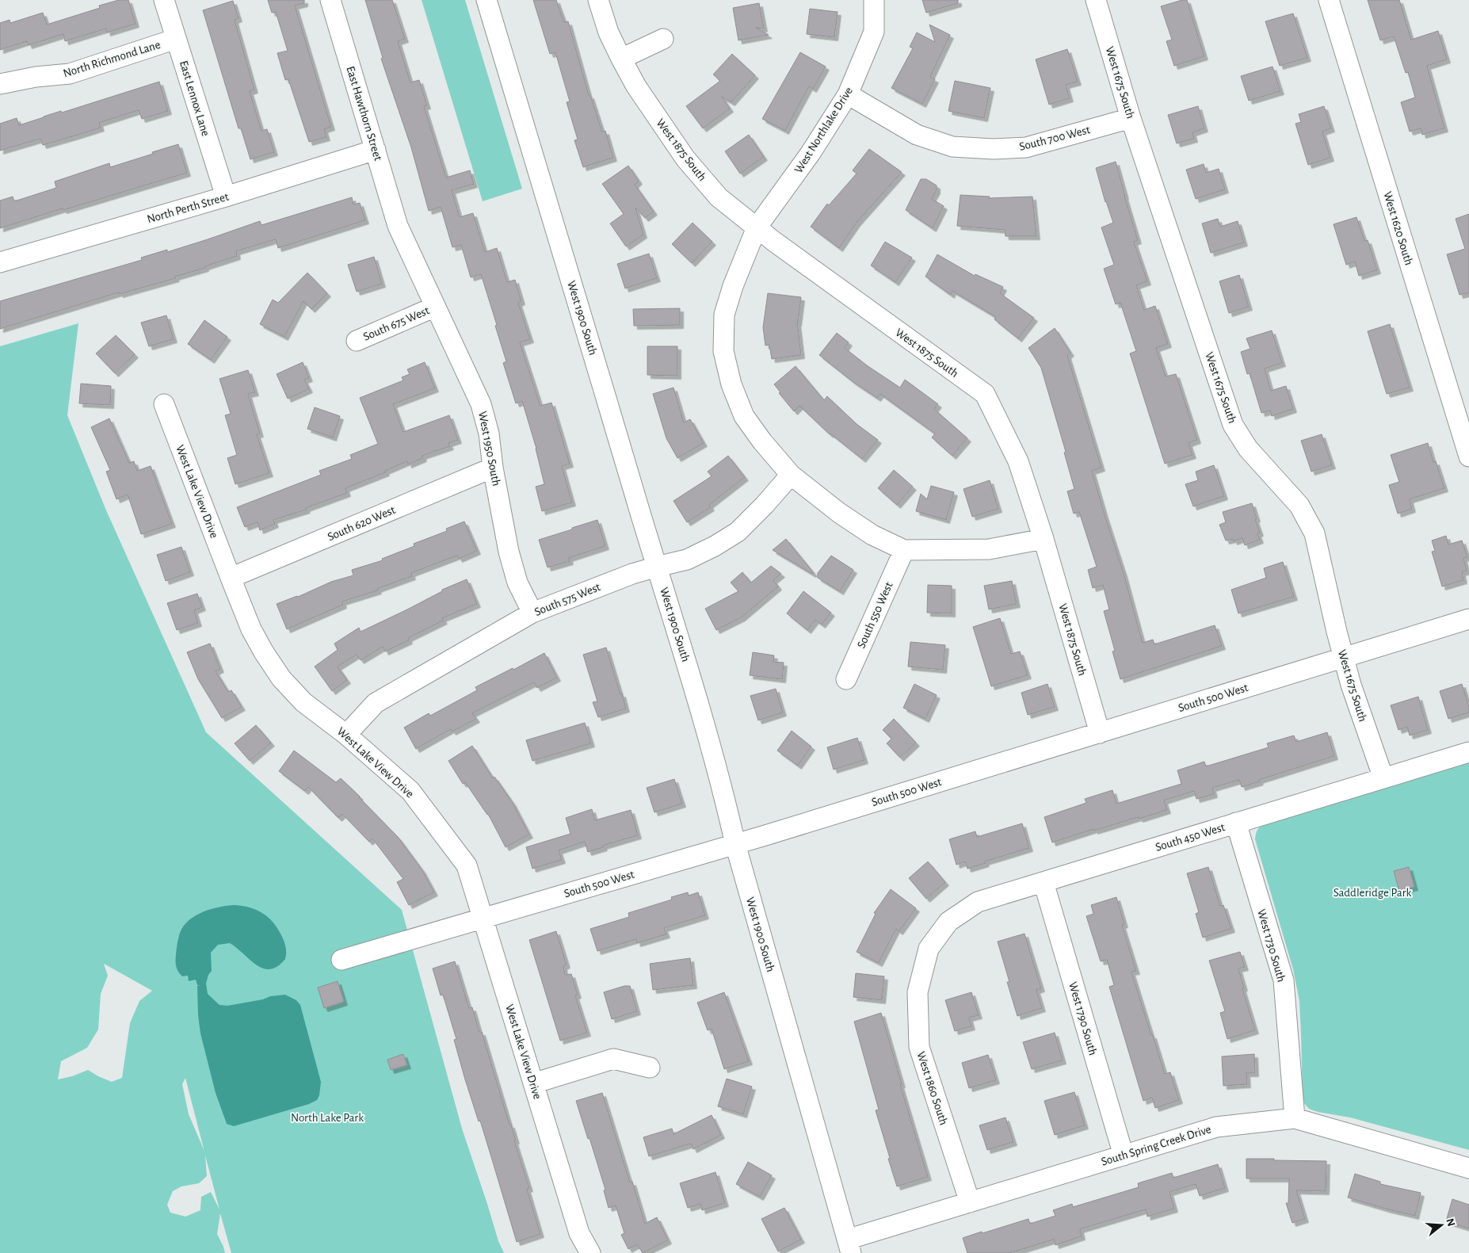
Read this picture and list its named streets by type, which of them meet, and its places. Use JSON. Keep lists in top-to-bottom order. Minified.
{"streets":{"street":["North Richmond Lane","West 1675 South","East Lennox Lane","East Hawthorn Street","West Northlake Drive","South 700 West","West 1875 South","North Perth Street","West 1620 South","West 1900 South","South 675 West","West 1950 South","West Lake View Drive","South 620 West","South 575 West","South 550 West","South 500 West","South 450 West","West 1730 South","West 1790 South","West 1860 South","South Spring Creek Drive"]},"crossings":[["North Richmond Lane","East Lennox Lane"],["West 1675 South","South 700 West"],["West 1675 South","South 500 West"],["West 1675 South","South 450 West"],["East Lennox Lane","North Perth Street"],["East Hawthorn Street","North Perth Street"],["East Hawthorn Street","West 1950 South"],["West Northlake Drive","South 700 West"],["West Northlake Drive","West 1875 South"],["West Northlake Drive","South 575 West"],["West 1875 South","South 500 West"],["West 1900 South","South 575 West"],["West 1900 South","South 500 West"],["West 1900 South","South Spring Creek Drive"],["South 675 West","West 1950 South"],["West 1950 South","South 620 West"],["West 1950 South","South 575 West"],["West Lake View Drive","South 620 West"],["West Lake View Drive","South 575 West"],["West Lake View Drive","South 500 West"],["South 450 West","West 1730 South"],["South 450 West","West 1790 South"],["South 450 West","West 1860 South"],["West 1730 South","South Spring Creek Drive"],["West 1790 South","South Spring Creek Drive"],["West 1860 South","South Spring Creek Drive"]],"parks":["Saddleridge Park","North Lake Park"],"north":"right"}
